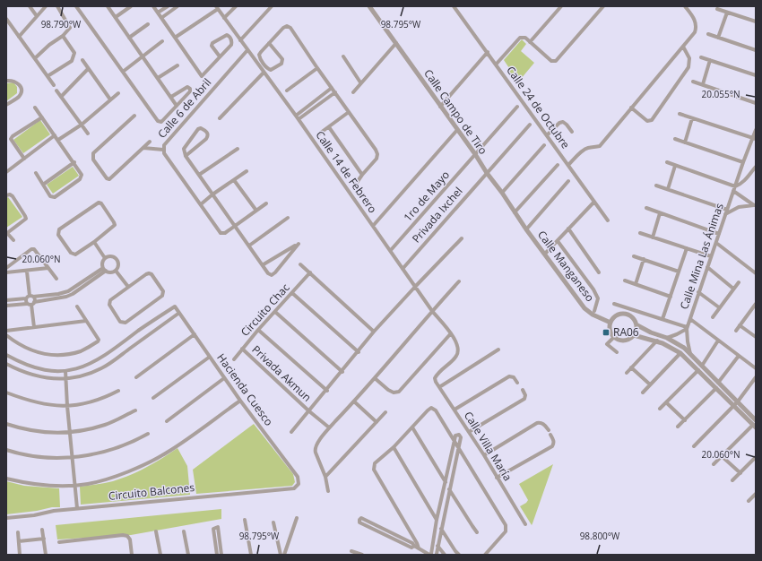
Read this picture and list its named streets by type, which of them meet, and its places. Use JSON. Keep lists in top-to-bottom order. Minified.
{"streets":{"street":["Calle 24 de Octubre","Calle 6 de Abril","Calle Campo de Tiro","Calle 14 de Febrero","1ro de Mayo","Privada Ixchel","Calle Mina Las Ánimas","Calle Manganeso","Circuito Chac","Privada Akmun","Hacienda Cuesco","Calle Villa María","Circuito Balcones"]},"crossings":[["Calle 6 de Abril","Calle 14 de Febrero"],["Calle Campo de Tiro","1ro de Mayo"],["Calle Campo de Tiro","Privada Ixchel"],["Calle Campo de Tiro","Calle Manganeso"],["Calle 14 de Febrero","1ro de Mayo"],["Calle 14 de Febrero","Privada Ixchel"],["Calle 14 de Febrero","Calle Villa María"],["Circuito Chac","Privada Akmun"],["Hacienda Cuesco","Circuito Balcones"]],"places":{"transit":["RA06"]},"coordinates":["98.790°W","98.795°W","20.055°N","20.060°N","98.800°W"]}
